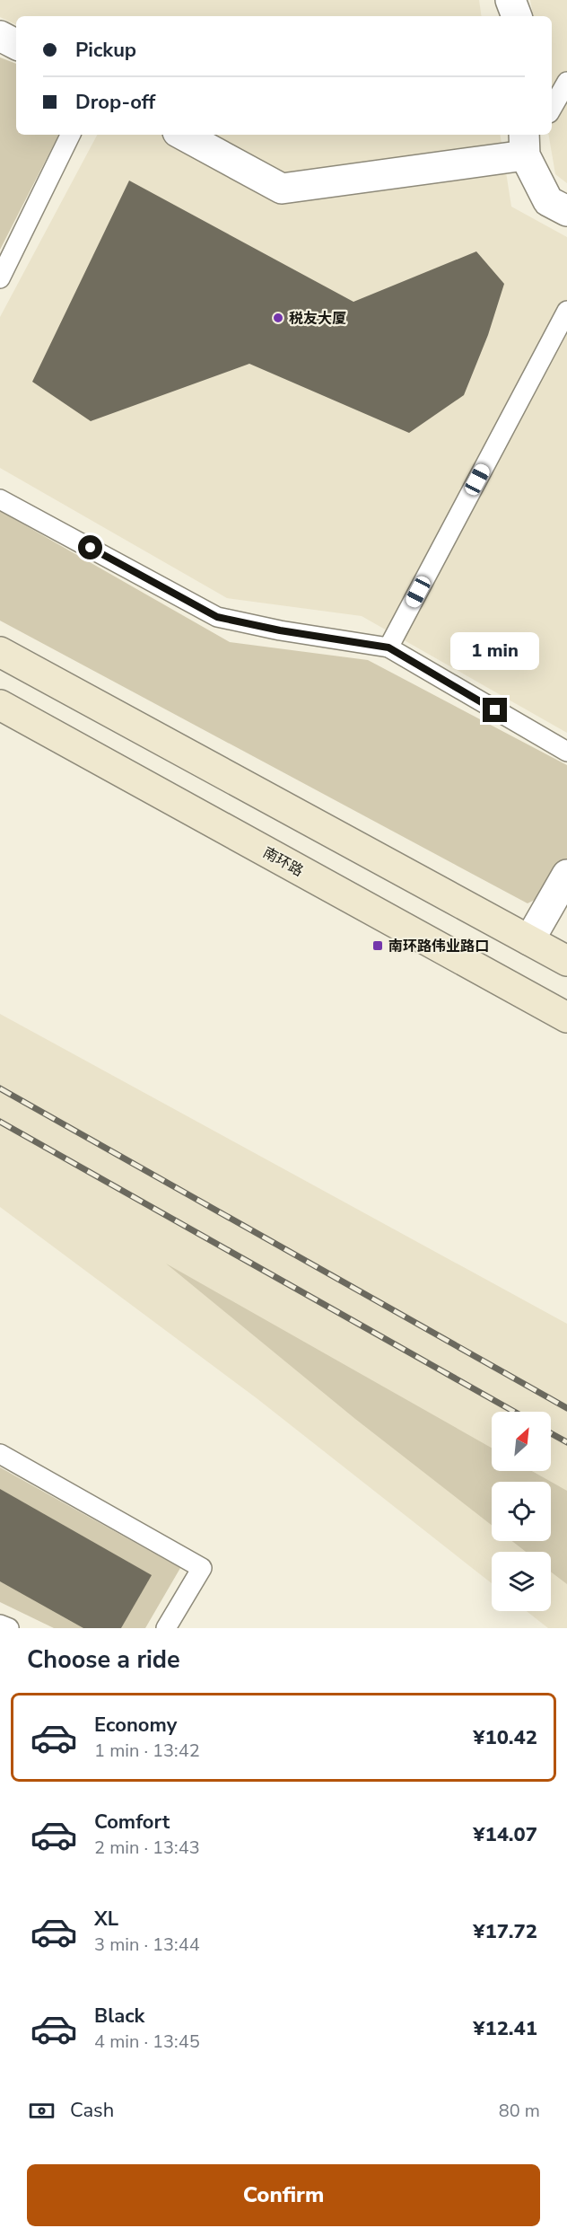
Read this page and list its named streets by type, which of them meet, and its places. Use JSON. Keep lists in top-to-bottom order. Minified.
{"streets":{"main road":["南环路"]},"places":{"other":["税友大厦"],"transit":["南环路伟业路口"]},"north":"top right","page":{"banner":["Pickup","Drop-off"],"bubble":"1 min","heading":"Choose a ride","list":[{"name":"Economy","note":"1 min · 13:42","value":"¥10.42"},{"name":"Comfort","note":"2 min · 13:43","value":"¥14.07"},{"name":"XL","note":"3 min · 13:44","value":"¥17.72"},{"name":"Black","note":"4 min · 13:45","value":"¥12.41"}],"pay":["Cash","80 m"],"buttons":"Confirm"}}
